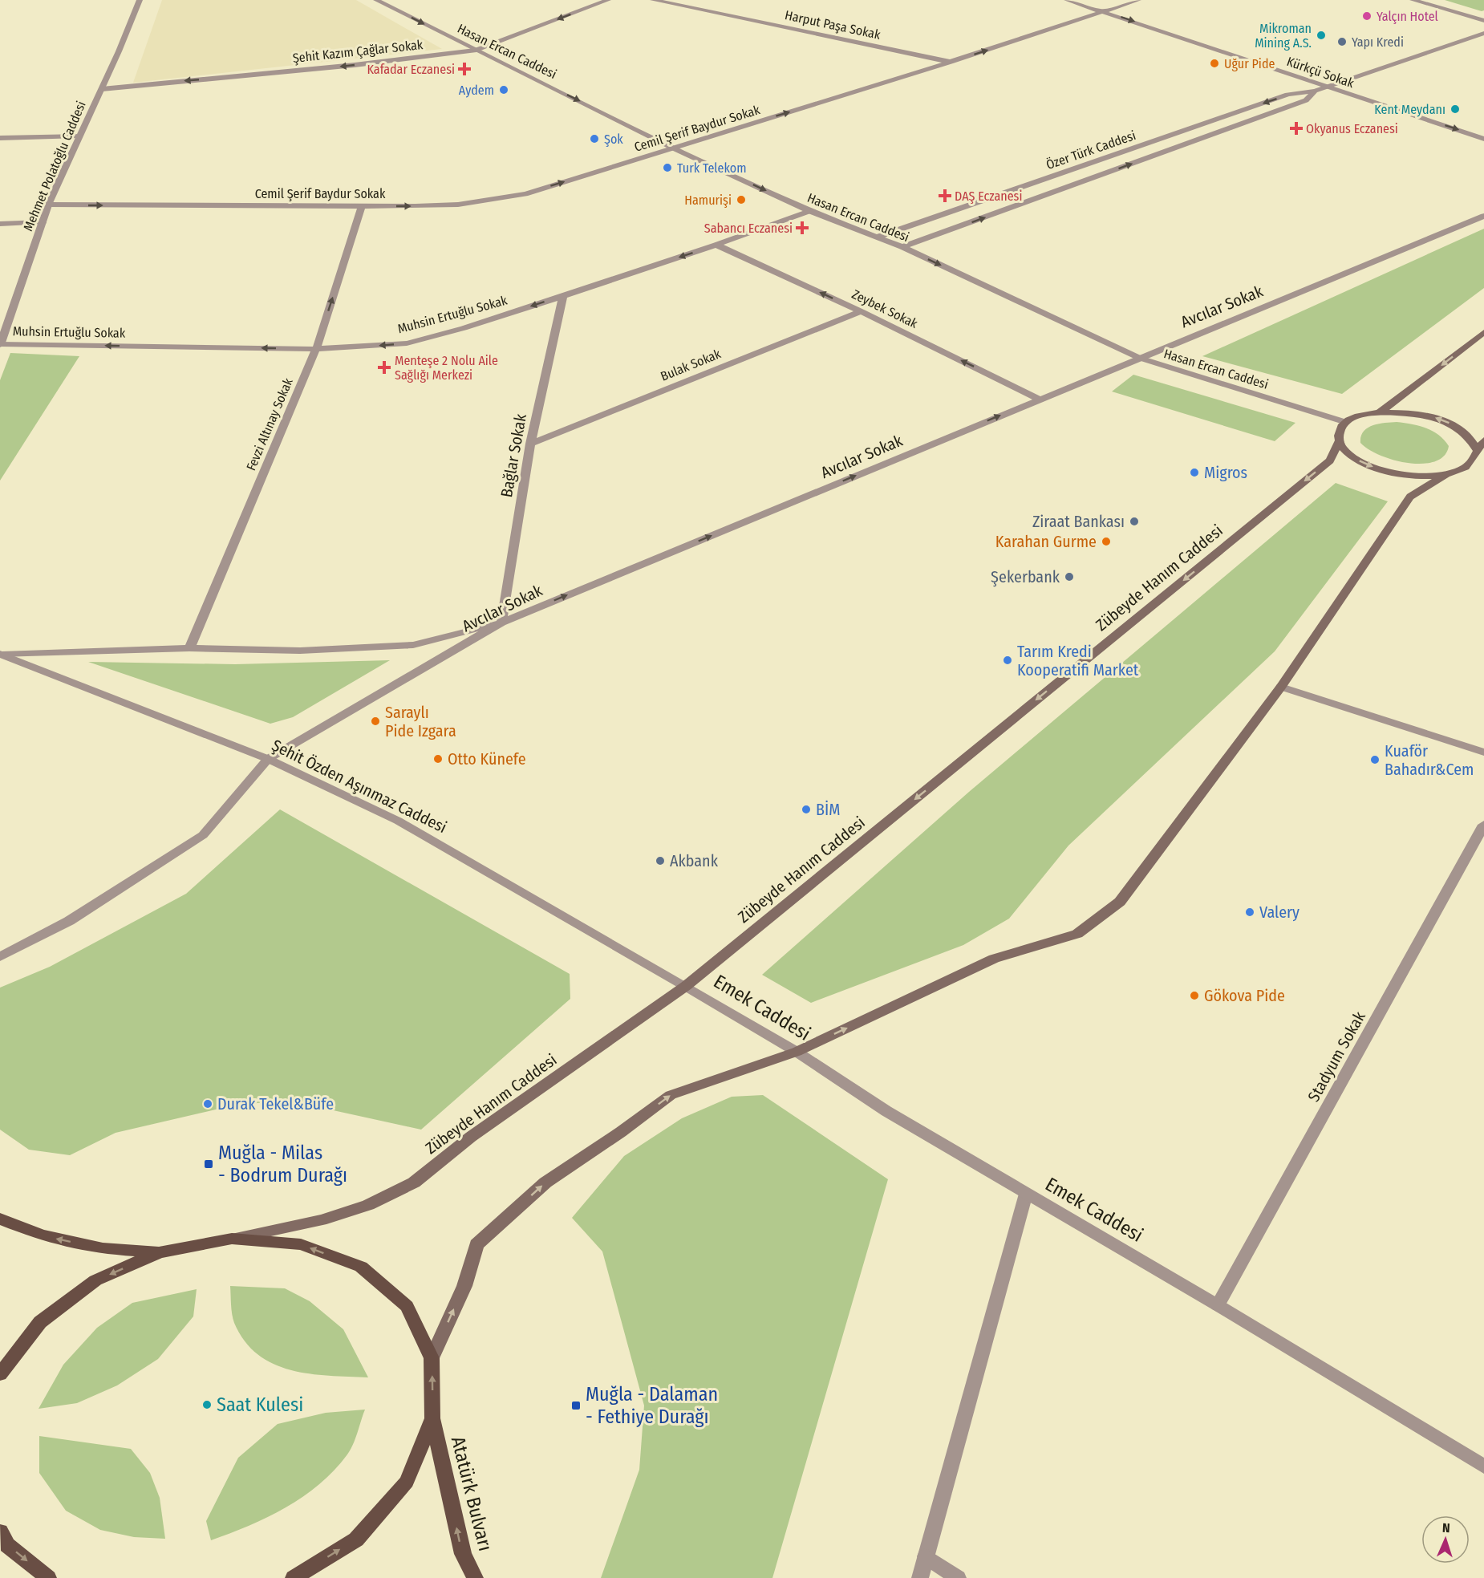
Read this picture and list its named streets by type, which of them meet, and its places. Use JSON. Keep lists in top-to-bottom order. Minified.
{"streets":{"main road":["Zübeyde Hanım Caddesi","Atatürk Bulvarı"],"street":["Harput Paşa Sokak","Şehit Kazım Çağlar Sokak","Hasan Ercan Caddesi","Kürkçü Sokak","Cemil Şerif Baydur Sokak","Özer Türk Caddesi","Mehmet Polatoğlu Caddesi","Avcılar Sokak","Zeybek Sokak","Muhsin Ertuğlu Sokak","Bulak Sokak","Fevzi Altınay Sokak","Bağlar Sokak","Şehit Özden Aşınmaz Caddesi","Emek Caddesi","Stadyum Sokak"]},"crossings":[["Harput Paşa Sokak","Cemil Şerif Baydur Sokak"],["Şehit Kazım Çağlar Sokak","Hasan Ercan Caddesi"],["Şehit Kazım Çağlar Sokak","Mehmet Polatoğlu Caddesi"],["Hasan Ercan Caddesi","Cemil Şerif Baydur Sokak"],["Hasan Ercan Caddesi","Özer Türk Caddesi"],["Hasan Ercan Caddesi","Avcılar Sokak"],["Hasan Ercan Caddesi","Muhsin Ertuğlu Sokak"],["Hasan Ercan Caddesi","Zübeyde Hanım Caddesi"],["Kürkçü Sokak","Cemil Şerif Baydur Sokak"],["Kürkçü Sokak","Özer Türk Caddesi"],["Cemil Şerif Baydur Sokak","Mehmet Polatoğlu Caddesi"],["Cemil Şerif Baydur Sokak","Fevzi Altınay Sokak"],["Mehmet Polatoğlu Caddesi","Muhsin Ertuğlu Sokak"],["Avcılar Sokak","Zeybek Sokak"],["Avcılar Sokak","Bağlar Sokak"],["Avcılar Sokak","Şehit Özden Aşınmaz Caddesi"],["Zeybek Sokak","Muhsin Ertuğlu Sokak"],["Zeybek Sokak","Bulak Sokak"],["Muhsin Ertuğlu Sokak","Fevzi Altınay Sokak"],["Muhsin Ertuğlu Sokak","Bağlar Sokak"],["Bulak Sokak","Bağlar Sokak"],["Zübeyde Hanım Caddesi","Şehit Özden Aşınmaz Caddesi"],["Zübeyde Hanım Caddesi","Emek Caddesi"],["Şehit Özden Aşınmaz Caddesi","Emek Caddesi"],["Emek Caddesi","Stadyum Sokak"]],"one_way":["Şehit Kazım Çağlar Sokak","Hasan Ercan Caddesi","Kürkçü Sokak","Cemil Şerif Baydur Sokak","Zeybek Sokak","Muhsin Ertuğlu Sokak","Zübeyde Hanım Caddesi","Atatürk Bulvarı"],"places":{"other":["Yalçın Hotel","Mikroman Mining A.S.","Yapı Kredi","Uğur Pide","Aydem","Kent Meydanı","Şok","Turk Telekom","Hamurişi","Migros","Ziraat Bankası","Karahan Gurme","Şekerbank","Tarım Kredi Kooperatifi Market","Saraylı Pide Izgara","Otto Künefe","Kuaför Bahadır&Cem","BİM","Akbank","Valery","Gökova Pide","Durak Tekel&Büfe","Saat Kulesi"],"health":["Kafadar Eczanesi","Okyanus Eczanesi","DAŞ Eczanesi","Sabancı Eczanesi","Menteşe 2 Nolu Aile Sağlığı Merkezi"],"transit":["Muğla - Milas - Bodrum Durağı","Muğla - Dalaman - Fethiye Durağı"]},"north":"top"}
